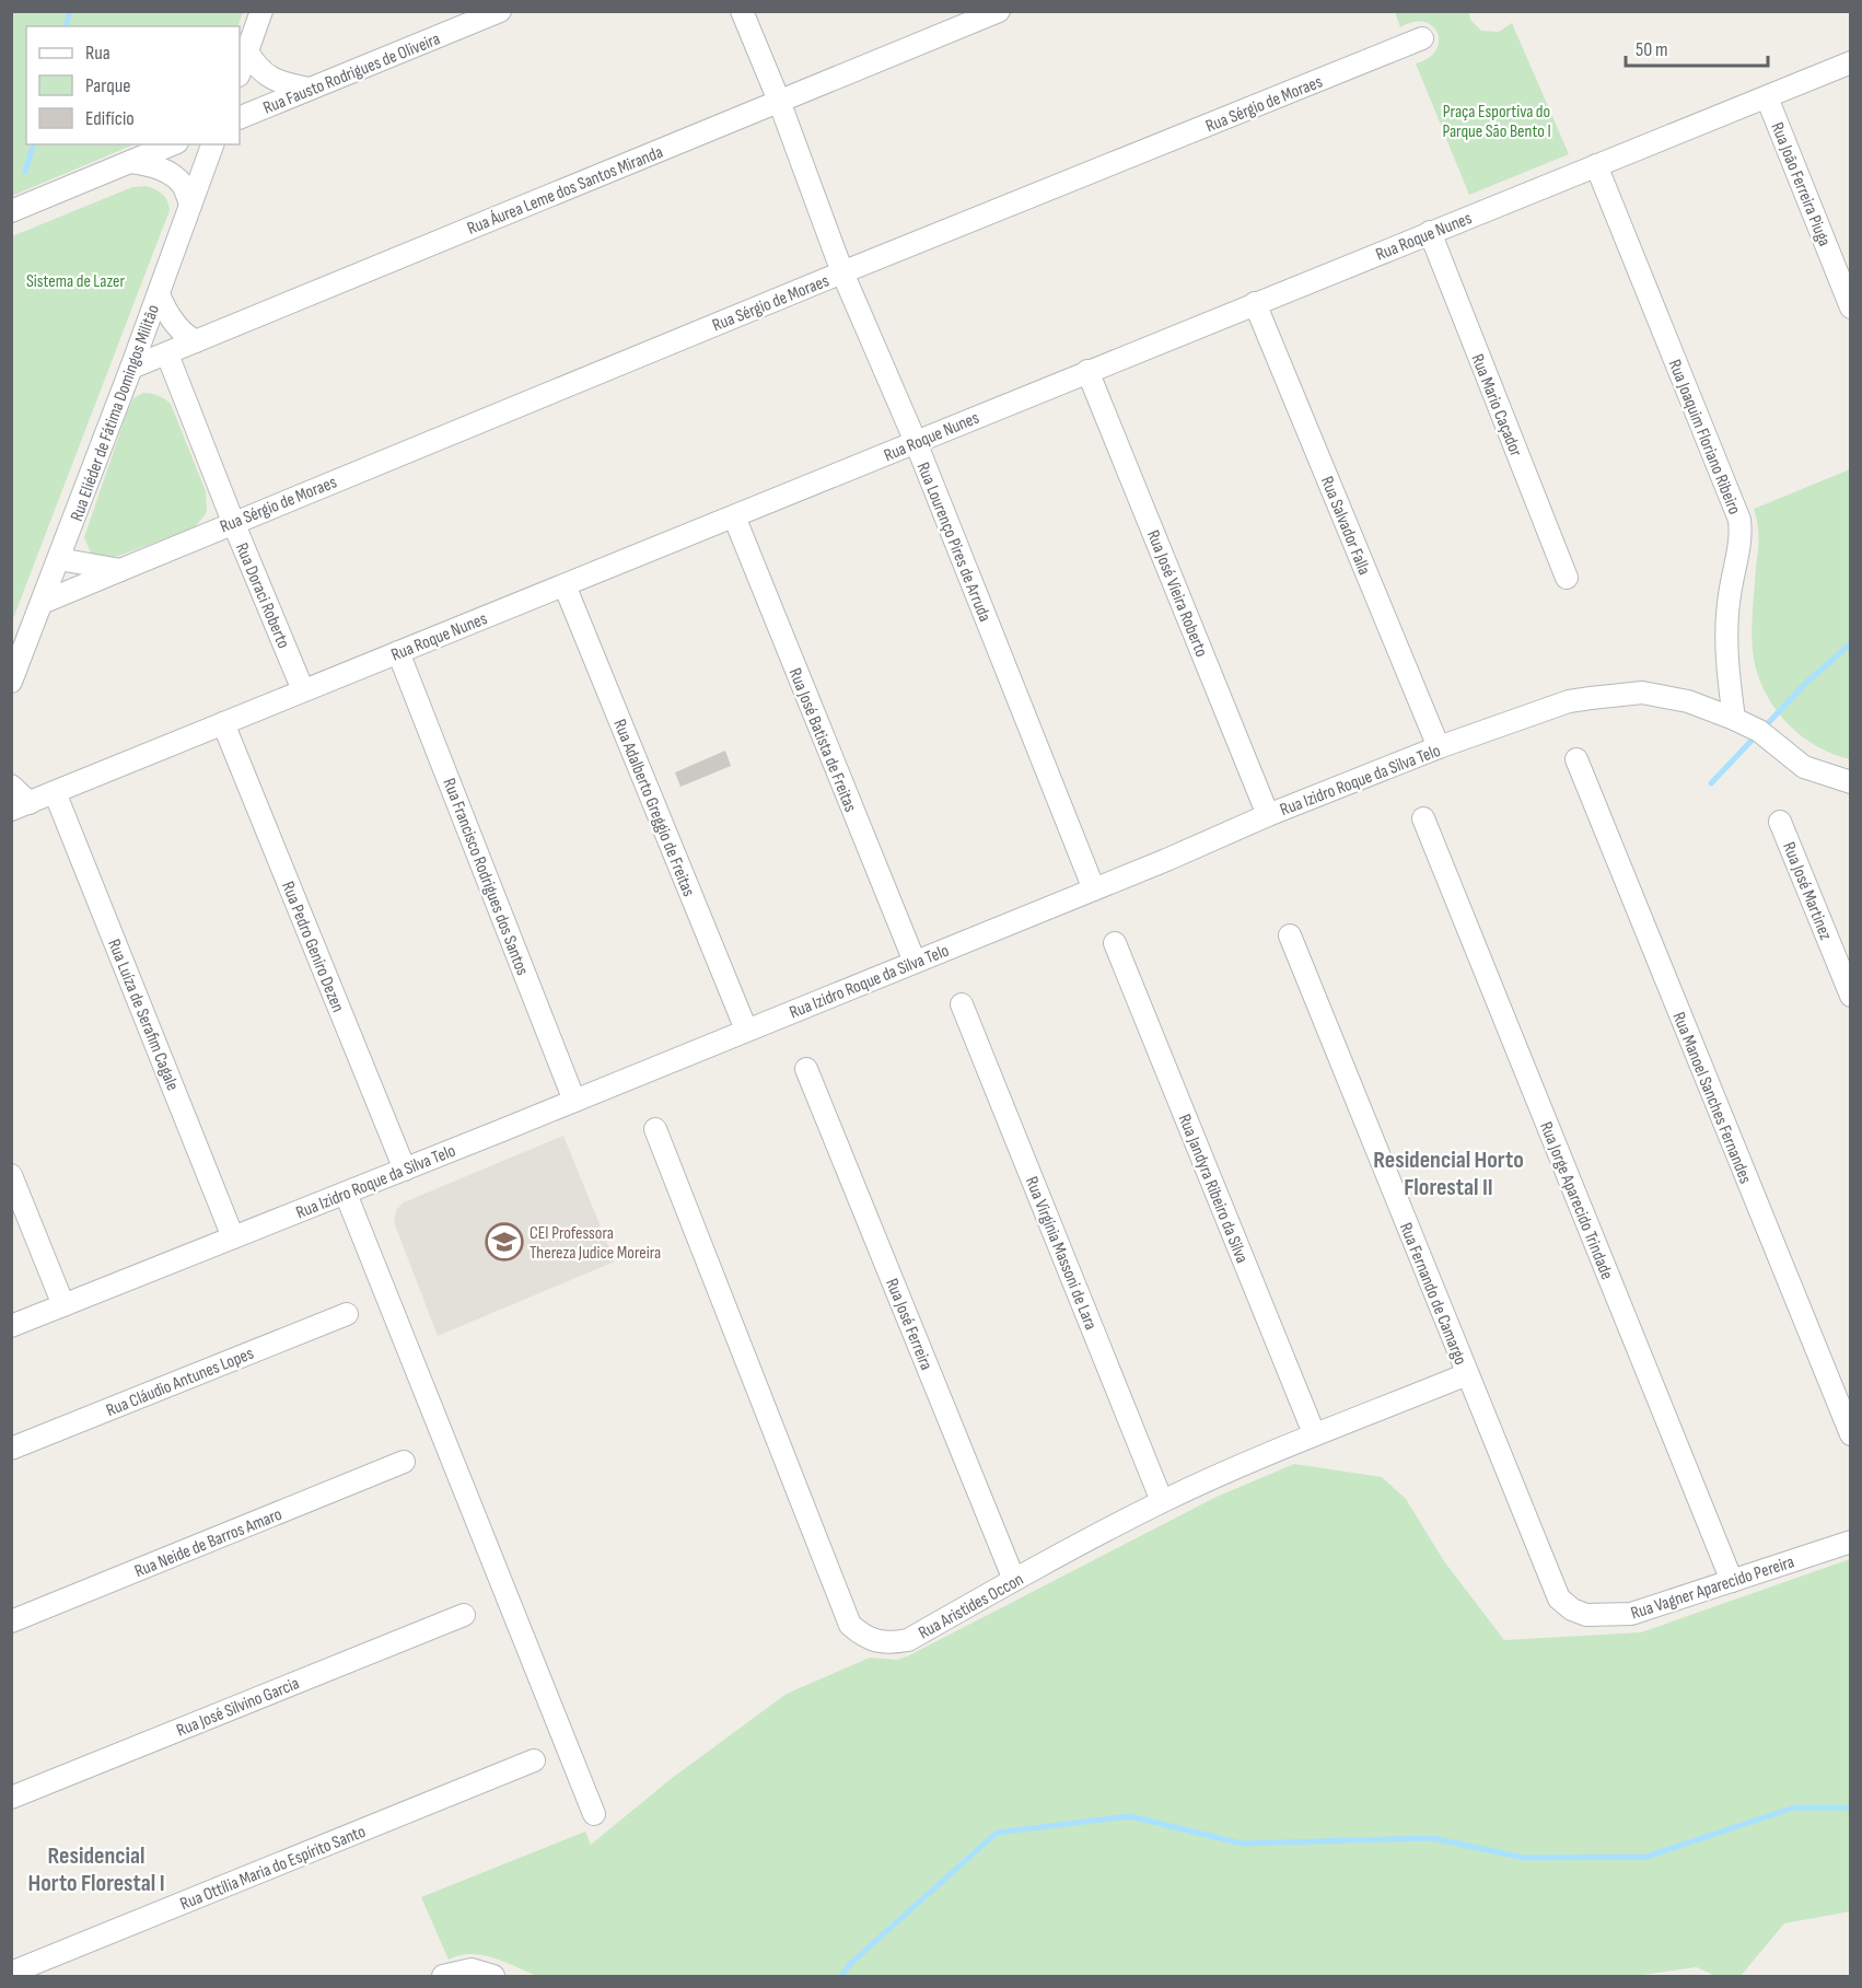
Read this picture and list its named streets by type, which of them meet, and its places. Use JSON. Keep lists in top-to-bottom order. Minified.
{"streets":{"street":["Rua Fausto Rodrigues de Oliveira","Rua Sérgio de Moraes","Rua João Ferreira Piuga","Rua Áurea Leme dos Santos Miranda","Rua Roque Nunes","Rua Mario Caçador","Rua Eliéder de Fátima Domingos Militão","Rua Joaquim Floriano Ribeiro","Rua Salvador Falla","Rua Lourenço Pires de Arruda","Rua José Vieira Roberto","Rua Doraci Roberto","Rua José Batista de Freitas","Rua Izidro Roque da Silva Telo","Rua Adalberto Greggio de Freitas","Rua Francisco Rodrigues dos Santos","Rua José Martinez","Rua Pedro Geniro Dezen","Rua Luíza de Serafim Cagale","Rua Manoel Sanches Fernandes","Rua Jandyra Ribeiro da Silva","Rua Jorge Aparecido Trindade","Rua Virgínia Massoni de Lara","Rua Fernando de Camargo","Rua José Ferreira","Rua Cláudio Antunes Lopes","Rua Neide de Barros Amaro","Rua Vagner Aparecido Pereira","Rua Aristides Occon","Rua José Silvino Garcia","Rua Ottília Maria do Espírito Santo"]},"crossings":[["Rua Sérgio de Moraes","Rua Eliéder de Fátima Domingos Militão"],["Rua Sérgio de Moraes","Rua Lourenço Pires de Arruda"],["Rua Sérgio de Moraes","Rua Doraci Roberto"],["Rua João Ferreira Piuga","Rua Roque Nunes"],["Rua Áurea Leme dos Santos Miranda","Rua Eliéder de Fátima Domingos Militão"],["Rua Áurea Leme dos Santos Miranda","Rua Lourenço Pires de Arruda"],["Rua Áurea Leme dos Santos Miranda","Rua Doraci Roberto"],["Rua Roque Nunes","Rua Mario Caçador"],["Rua Roque Nunes","Rua Joaquim Floriano Ribeiro"],["Rua Roque Nunes","Rua Salvador Falla"],["Rua Roque Nunes","Rua Lourenço Pires de Arruda"],["Rua Roque Nunes","Rua José Vieira Roberto"],["Rua Roque Nunes","Rua Doraci Roberto"],["Rua Roque Nunes","Rua José Batista de Freitas"],["Rua Roque Nunes","Rua Adalberto Greggio de Freitas"],["Rua Roque Nunes","Rua Francisco Rodrigues dos Santos"],["Rua Roque Nunes","Rua Pedro Geniro Dezen"],["Rua Roque Nunes","Rua Luíza de Serafim Cagale"],["Rua Joaquim Floriano Ribeiro","Rua Izidro Roque da Silva Telo"],["Rua Salvador Falla","Rua Izidro Roque da Silva Telo"],["Rua Lourenço Pires de Arruda","Rua Izidro Roque da Silva Telo"],["Rua José Vieira Roberto","Rua Izidro Roque da Silva Telo"],["Rua José Batista de Freitas","Rua Izidro Roque da Silva Telo"],["Rua Izidro Roque da Silva Telo","Rua Adalberto Greggio de Freitas"],["Rua Izidro Roque da Silva Telo","Rua Francisco Rodrigues dos Santos"],["Rua Izidro Roque da Silva Telo","Rua Pedro Geniro Dezen"],["Rua Izidro Roque da Silva Telo","Rua Luíza de Serafim Cagale"],["Rua Jandyra Ribeiro da Silva","Rua Aristides Occon"],["Rua Jorge Aparecido Trindade","Rua Vagner Aparecido Pereira"],["Rua Virgínia Massoni de Lara","Rua Aristides Occon"],["Rua Fernando de Camargo","Rua Vagner Aparecido Pereira"],["Rua Fernando de Camargo","Rua Aristides Occon"],["Rua José Ferreira","Rua Aristides Occon"]],"districts":["Residencial Horto Florestal II","Residencial Horto Florestal I"],"parks":["Praça Esportiva do Parque São Bento I","Sistema de Lazer"],"places":{"school or university":["CEI Professora Thereza Judice Moreira"]},"legend":["Rua","Parque","Edifício"],"scale_bar":"50 m"}
